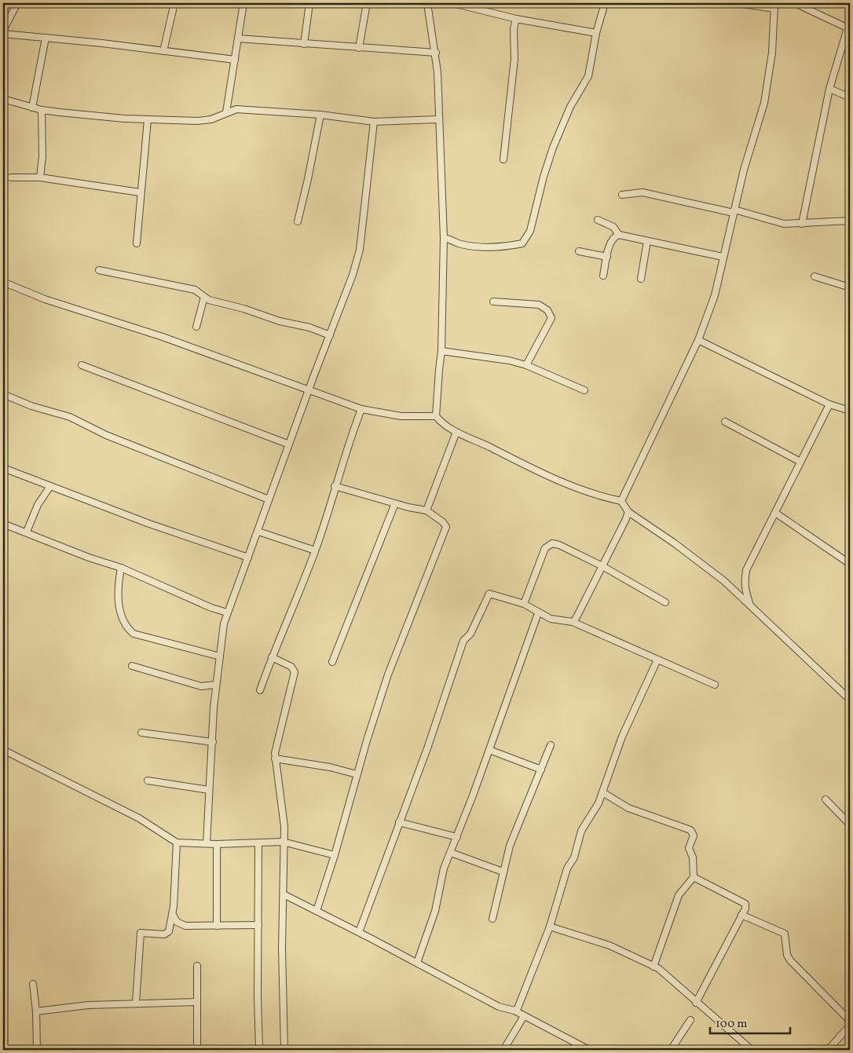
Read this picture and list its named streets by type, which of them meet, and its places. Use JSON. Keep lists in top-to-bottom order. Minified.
{"scale_bar":"100 m"}
